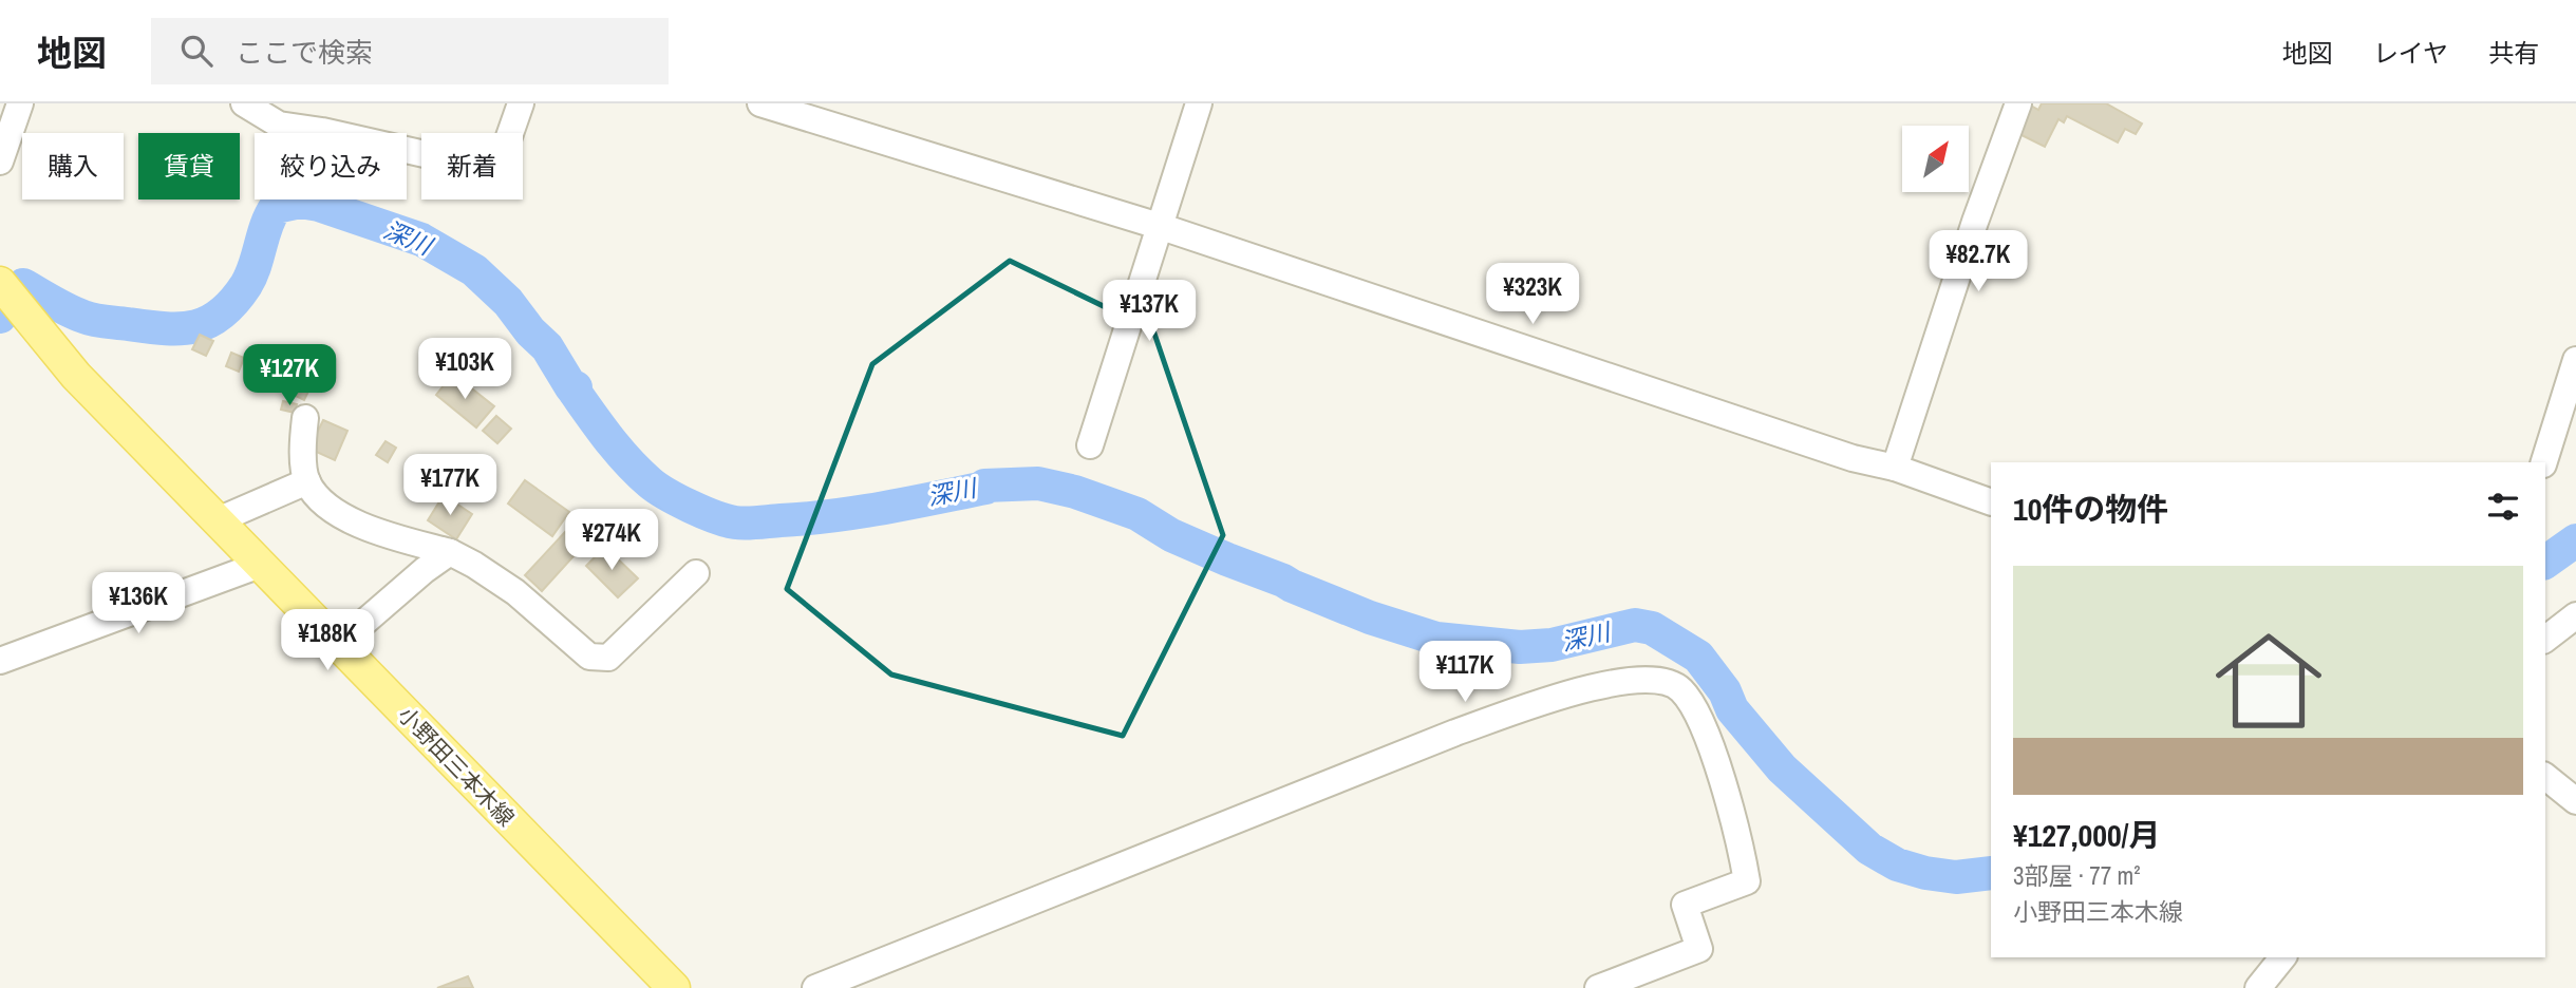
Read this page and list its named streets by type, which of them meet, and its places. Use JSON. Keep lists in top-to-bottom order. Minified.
{"streets":{"main road":["小野田三本木線"]},"water":["深川"],"north":"top right","page":{"header":"地図","search":"ここで検索","nav":["地図","レイヤ","共有"],"chip":["購入","賃貸","絞り込み","新着"],"price":["¥82.7K","¥323K","¥137K","¥103K","¥127K","¥177K","¥274K","¥136K","¥188K","¥117K"],"heading":"10件の物件","list":[{"name":"¥127,000/月","note":"3部屋 · 77 m² · 小野田三本木線"}]}}
